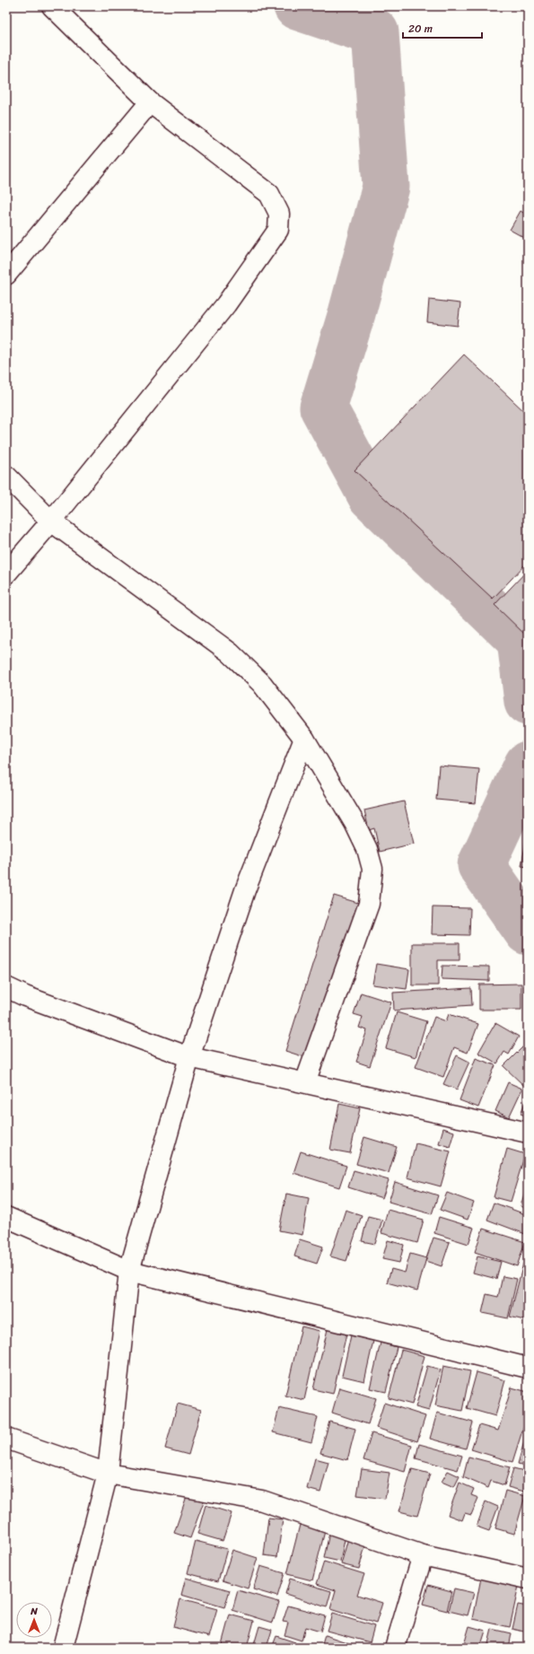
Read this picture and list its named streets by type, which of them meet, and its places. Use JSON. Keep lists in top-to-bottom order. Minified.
{"scale_bar":"20 m","north":"top"}
